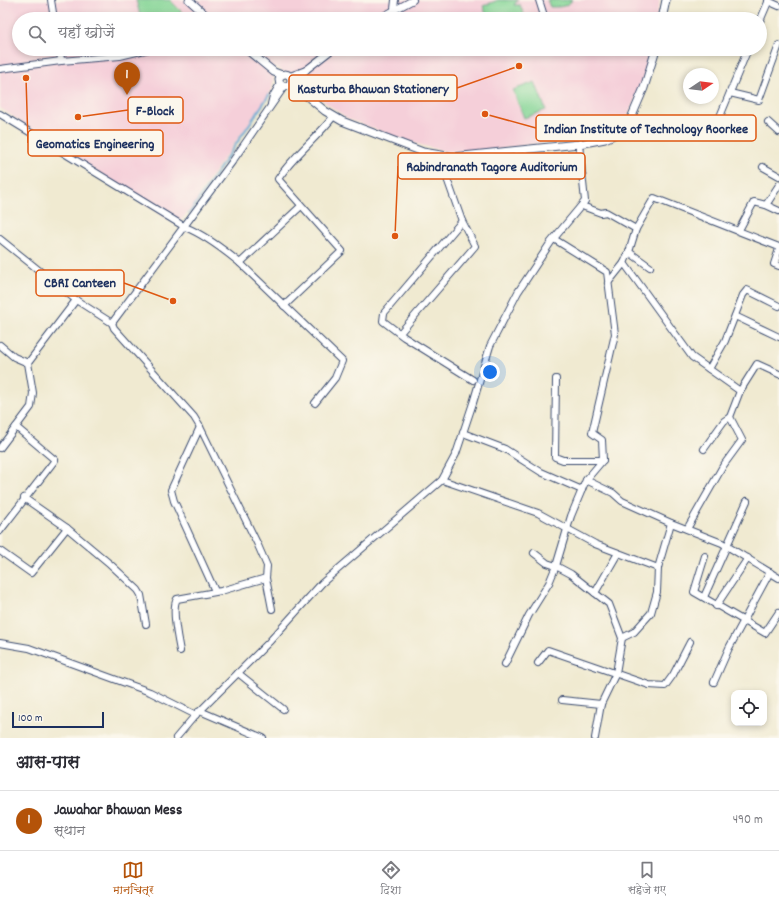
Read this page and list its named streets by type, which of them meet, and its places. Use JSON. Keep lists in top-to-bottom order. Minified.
{"places":["Kasturba Bhawan Stationery","Geomatics Engineering","Indian Institute of Technology Roorkee","F-Block","Rabindranath Tagore Auditorium","CBRI Canteen"],"scale_bar":"100 m","north":"right","page":{"search":"यहाँ खोजें","pins":"1","scale":"100 m","heading":"आस-पास","list":[{"mark":"1","name":"Jawahar Bhawan Mess","note":"स्थान","value":"490 m"}],"nav":["मानचित्र","दिशा","सहेजे गए"]}}
